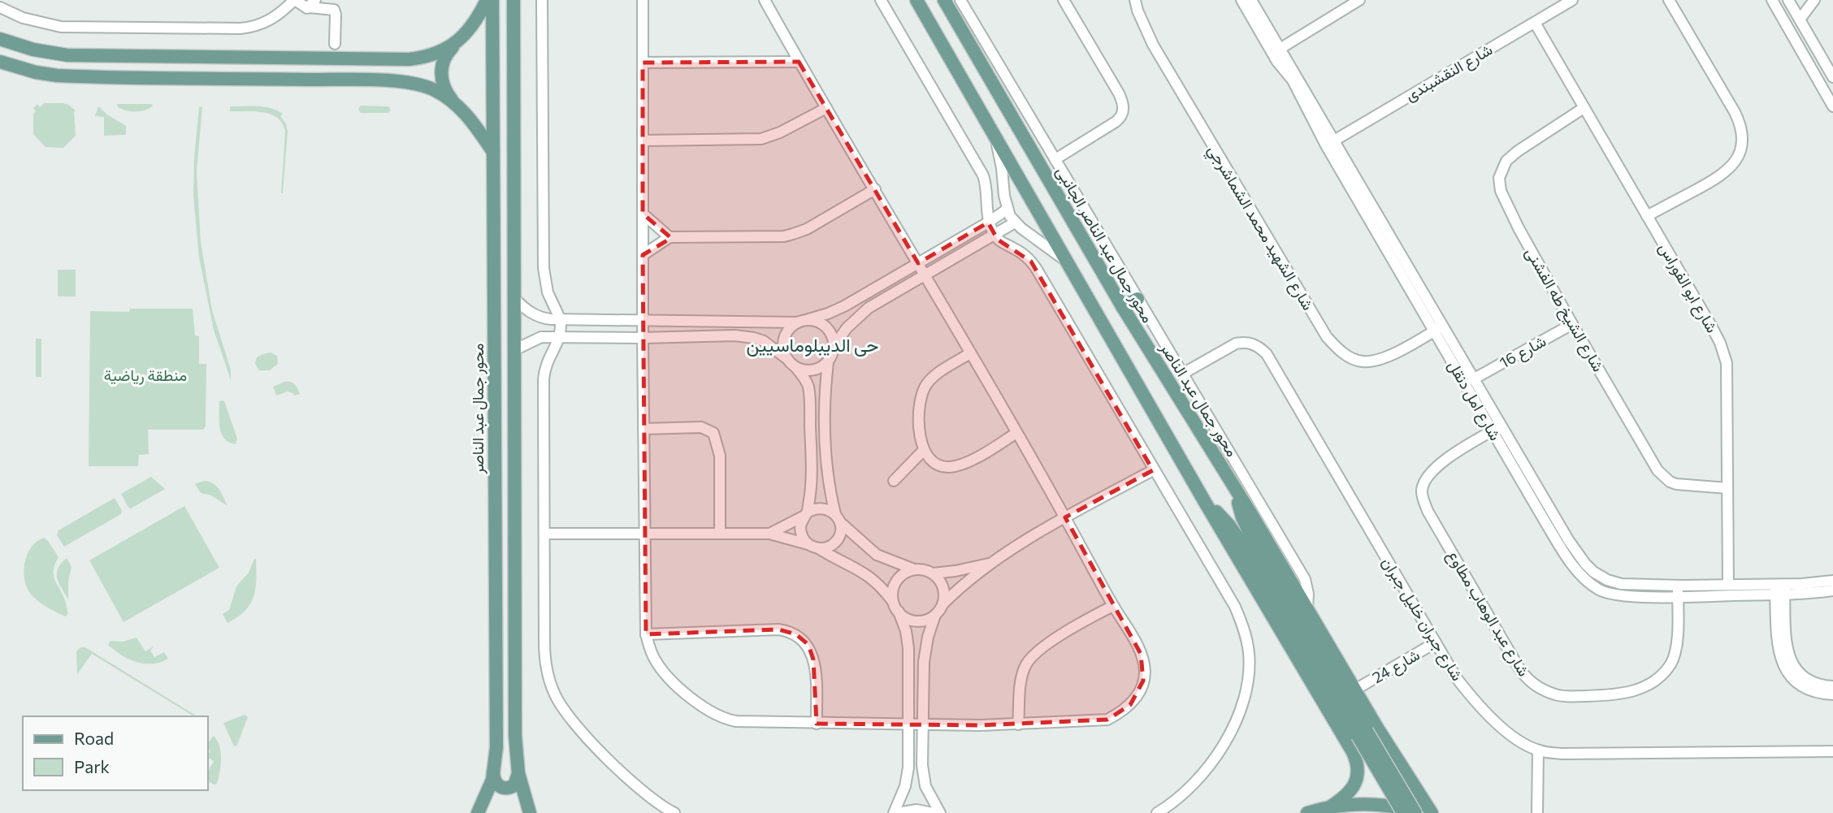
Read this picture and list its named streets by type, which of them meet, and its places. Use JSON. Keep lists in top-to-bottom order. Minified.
{"streets":{"main road":["محور جمال عبد الناصر"],"street":["شارع النقشبندى","شارع الشهيد محمد الشماشرجي","محور جمال عبد الناصر الجانبى","شارع ابو الفوراس","شارع الشيخ طه الفشنى","شارع 16","شارع امل دنقل","شارع عبد الوهاب مطاوع","شارع جبران خليل جبران","شارع 24"]},"crossings":[["شارع النقشبندى","شارع ابو الفوراس"],["شارع النقشبندى","شارع امل دنقل"],["شارع الشهيد محمد الشماشرجي","شارع امل دنقل"],["محور جمال عبد الناصر الجانبى","محور جمال عبد الناصر"],["محور جمال عبد الناصر الجانبى","شارع جبران خليل جبران"],["شارع ابو الفوراس","شارع الشيخ طه الفشنى"],["شارع ابو الفوراس","شارع امل دنقل"],["شارع الشيخ طه الفشنى","شارع 16"],["شارع 16","شارع امل دنقل"],["محور جمال عبد الناصر","شارع 24"],["شارع امل دنقل","شارع عبد الوهاب مطاوع"],["شارع جبران خليل جبران","شارع 24"]],"districts":["حى الديبلوماسيين"],"parks":["منطقة رياضية"],"legend":["Road","Park"]}
